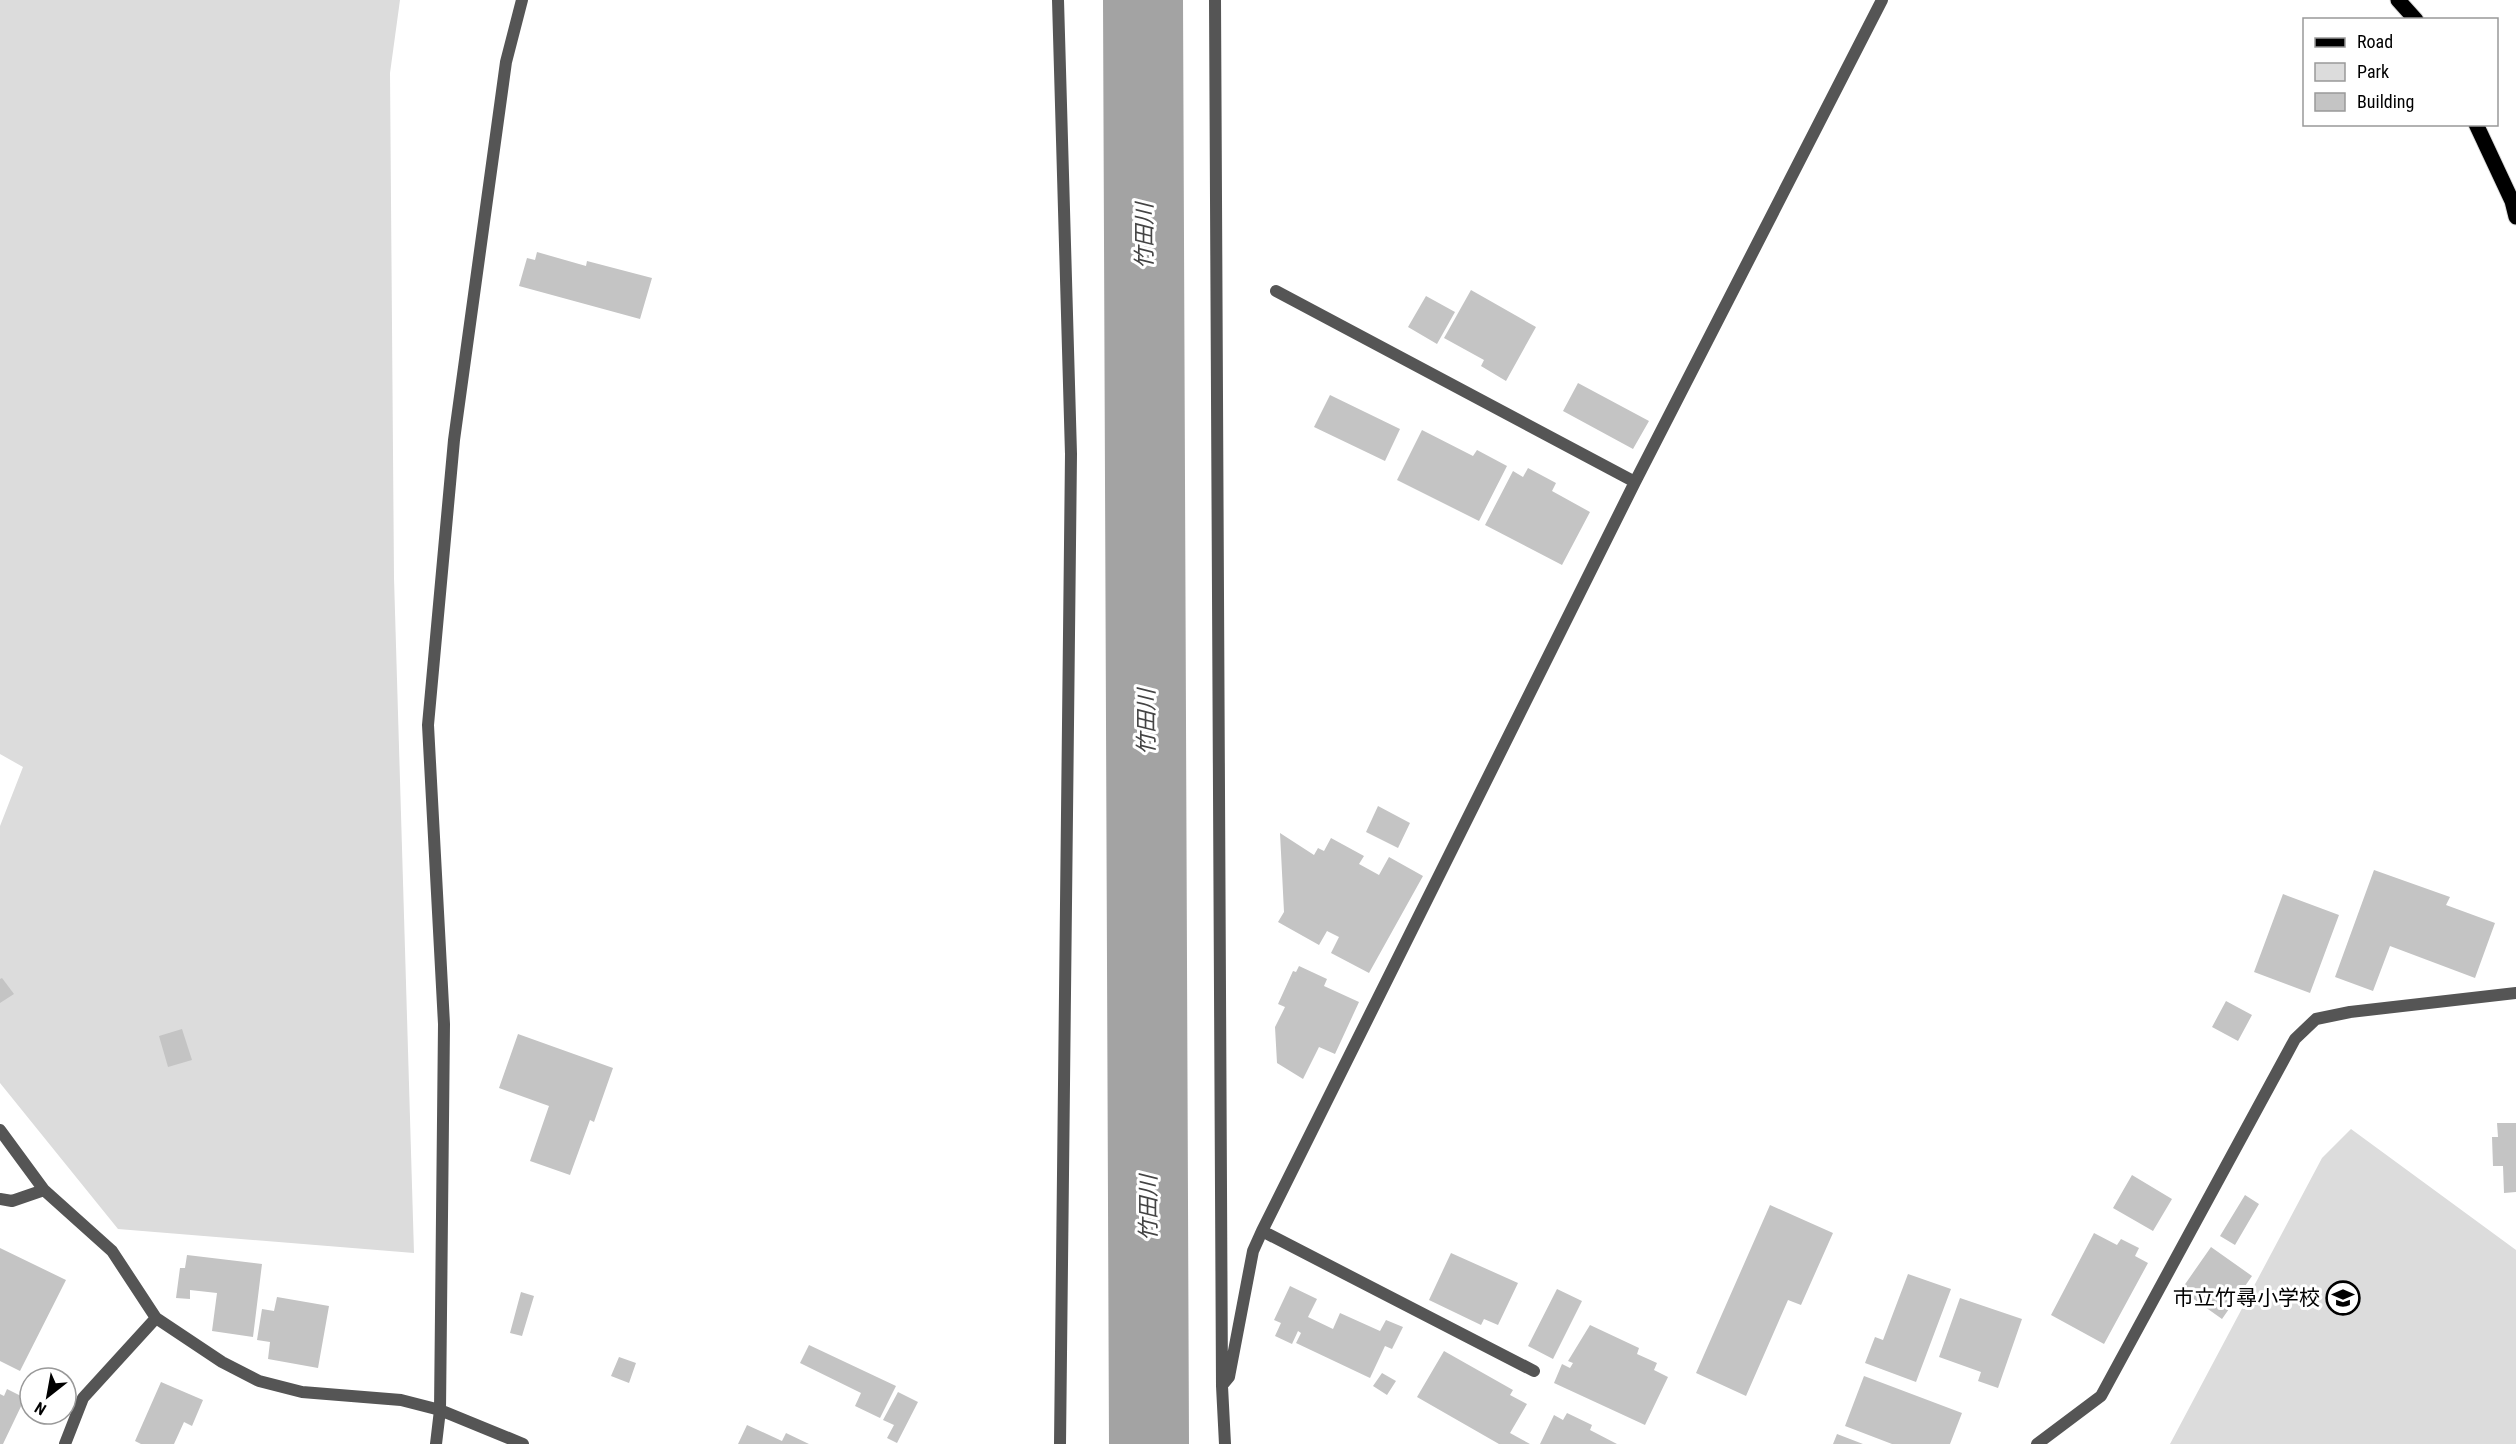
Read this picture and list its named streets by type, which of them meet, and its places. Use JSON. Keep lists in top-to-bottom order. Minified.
{"water":["竹田川"],"places":{"school or university":["市立竹尋小学校"]},"legend":["Road","Park","Building"],"north":"bottom left"}
